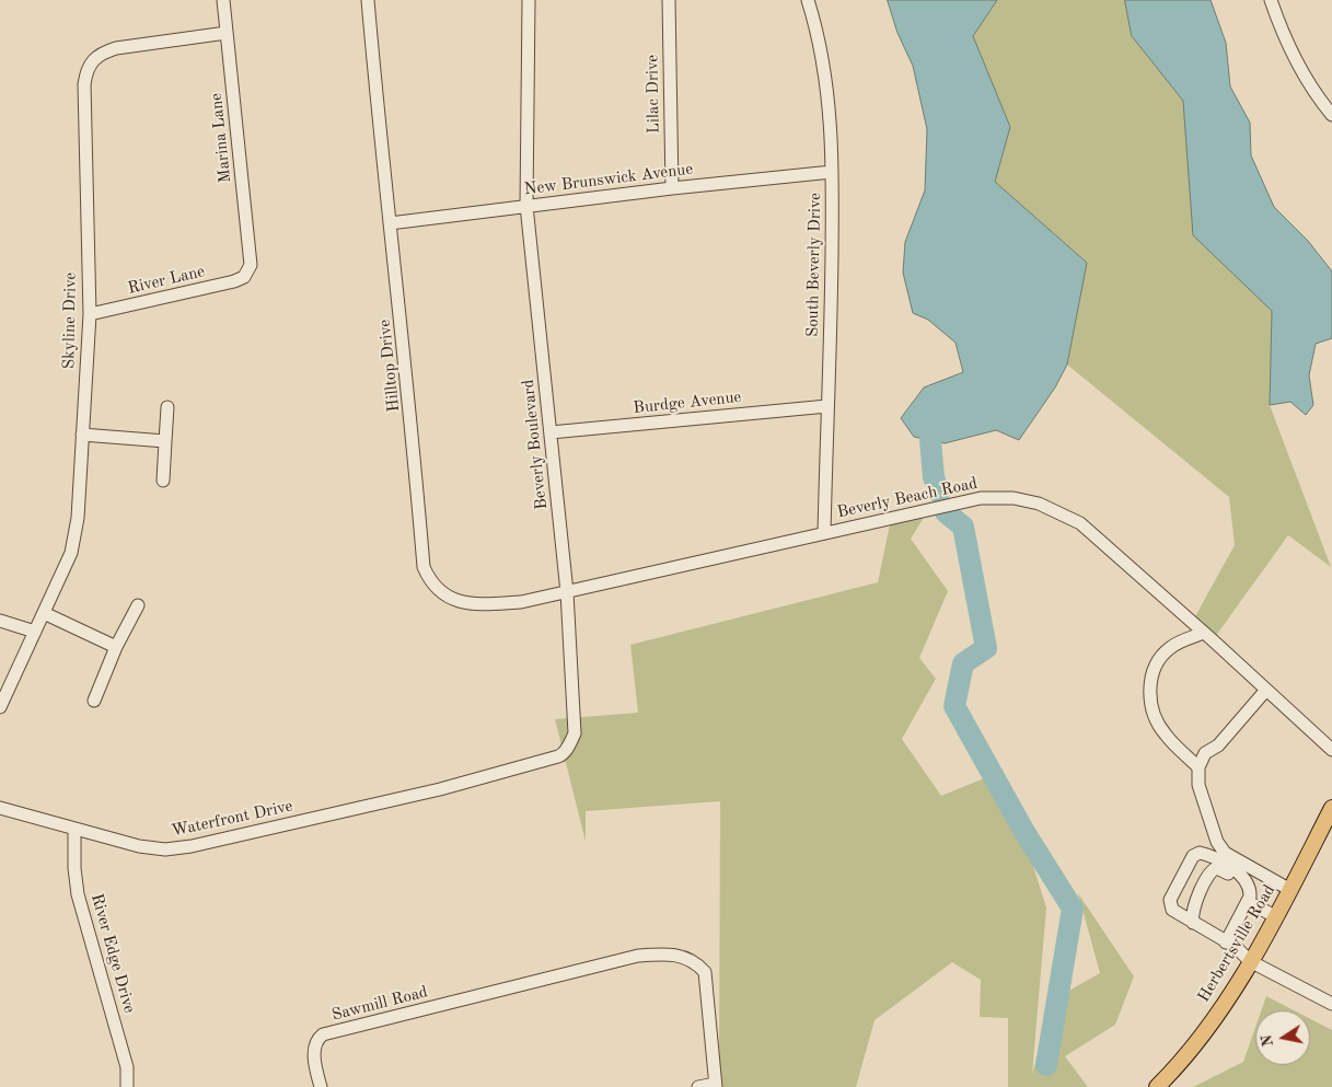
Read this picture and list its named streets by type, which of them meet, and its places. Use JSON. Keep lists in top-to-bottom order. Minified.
{"streets":{"main road":["Herbertsville Road"],"street":["Lilac Drive","Marina Lane","New Brunswick Avenue","South Beverly Drive","River Lane","Skyline Drive","Hilltop Drive","Burdge Avenue","Beverly Boulevard","Beverly Beach Road","Waterfront Drive","River Edge Drive","Sawmill Road"]},"crossings":[["Lilac Drive","New Brunswick Avenue"],["Marina Lane","River Lane"],["Marina Lane","Skyline Drive"],["New Brunswick Avenue","South Beverly Drive"],["New Brunswick Avenue","Hilltop Drive"],["New Brunswick Avenue","Beverly Boulevard"],["South Beverly Drive","Burdge Avenue"],["South Beverly Drive","Beverly Beach Road"],["River Lane","Skyline Drive"],["Hilltop Drive","Beverly Boulevard"],["Hilltop Drive","Beverly Beach Road"],["Burdge Avenue","Beverly Boulevard"],["Beverly Boulevard","Beverly Beach Road"],["Beverly Boulevard","Waterfront Drive"],["Waterfront Drive","River Edge Drive"]],"north":"left"}
